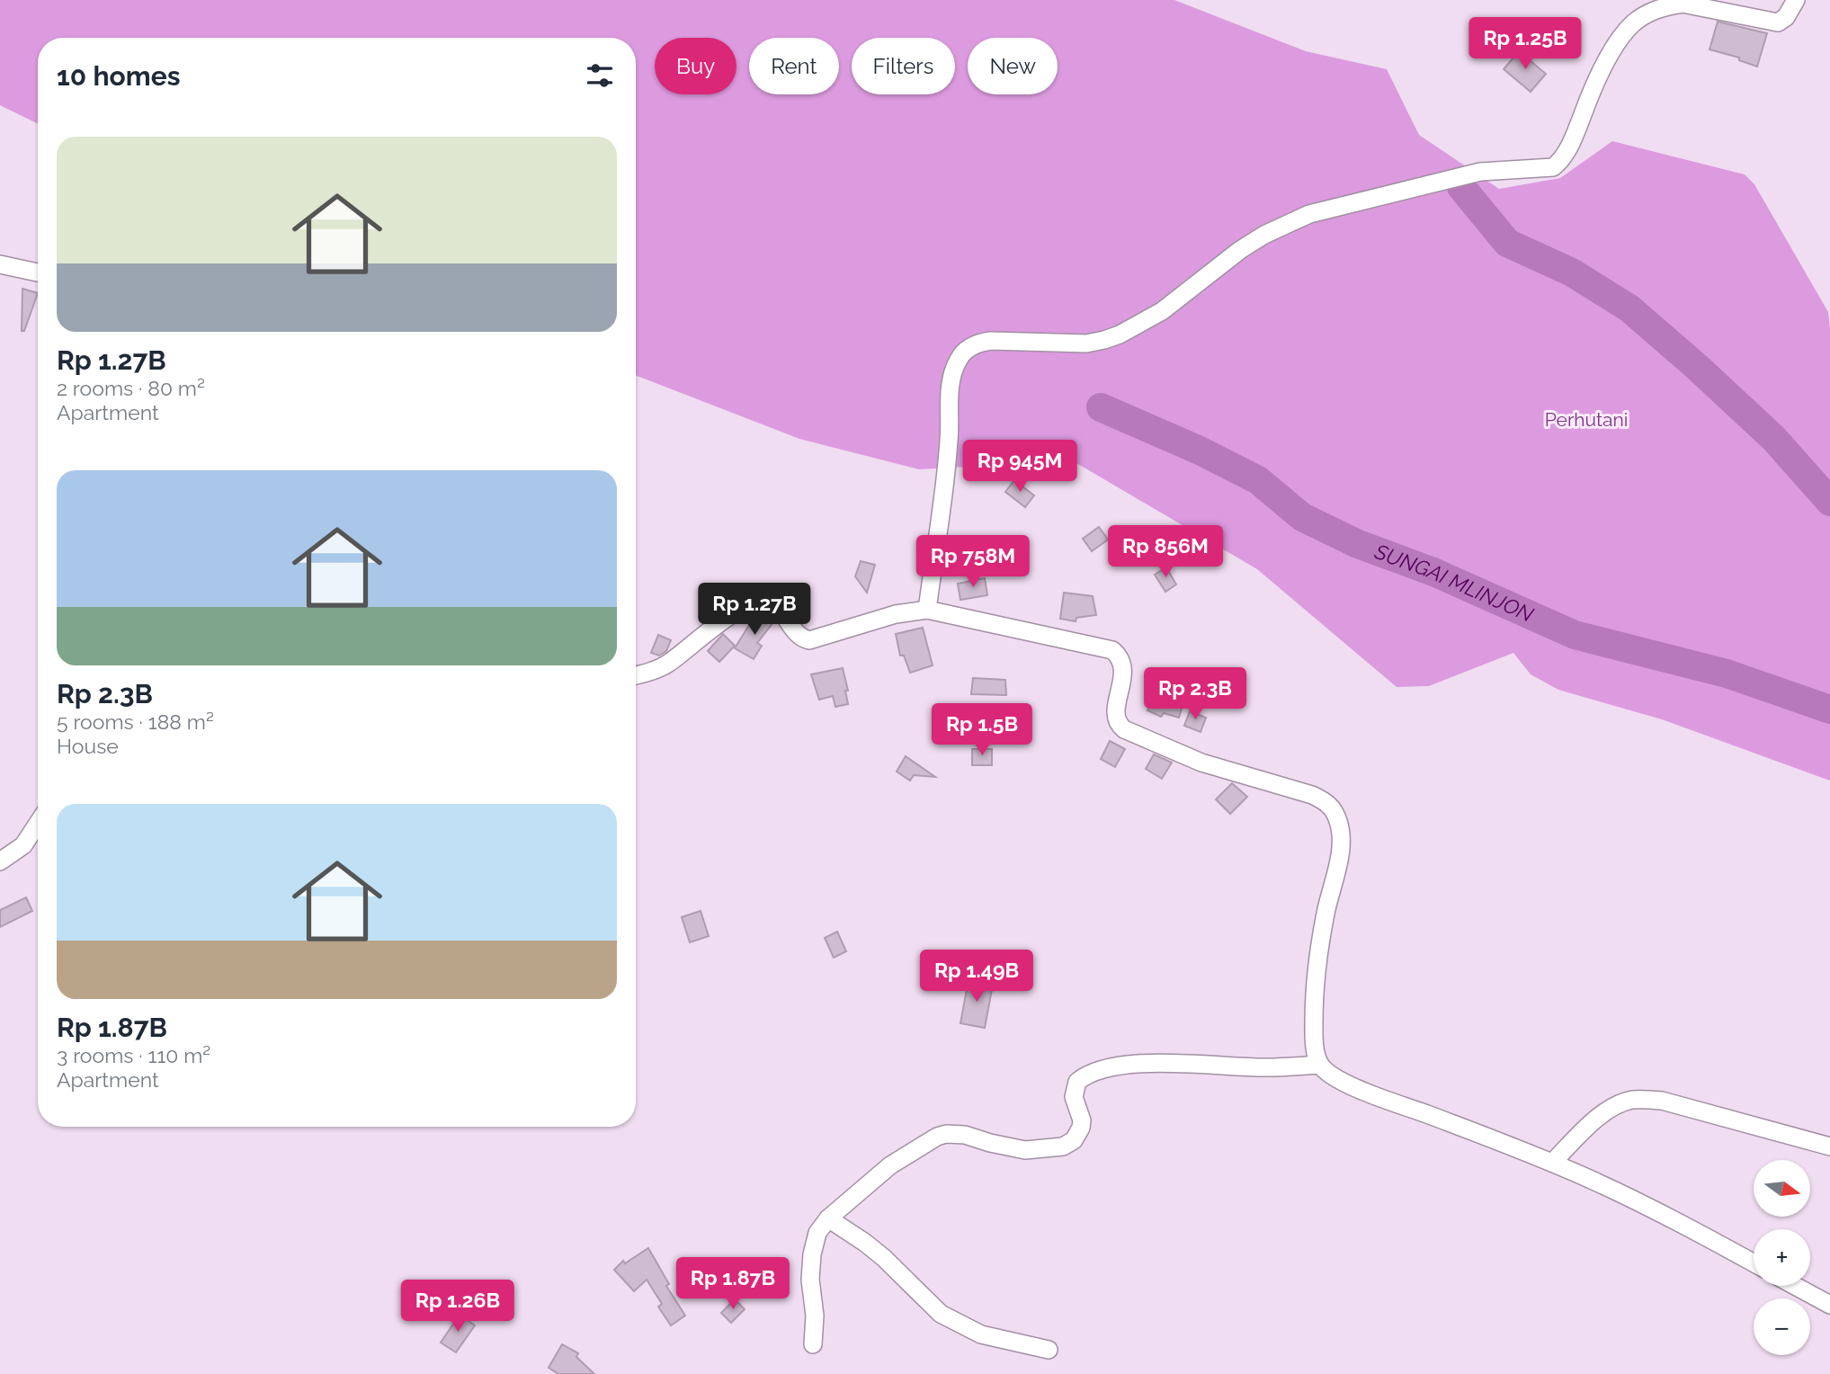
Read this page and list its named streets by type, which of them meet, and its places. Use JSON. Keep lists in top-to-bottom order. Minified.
{"water":["SUNGAI MLINJON"],"parks":["Perhutani"],"north":"right","page":{"price":["Rp 1.25B","Rp 945M","Rp 856M","Rp 758M","Rp 1.27B","Rp 2.3B","Rp 1.5B","Rp 1.49B","Rp 1.87B","Rp 1.26B"],"chip":["Buy","Rent","Filters","New"],"heading":"10 homes","list":[{"name":"Rp 1.27B","note":"2 rooms · 80 m² · Apartment"},{"name":"Rp 2.3B","note":"5 rooms · 188 m² · House"},{"name":"Rp 1.87B","note":"3 rooms · 110 m² · Apartment"}],"map_buttons":["+","−"]}}
